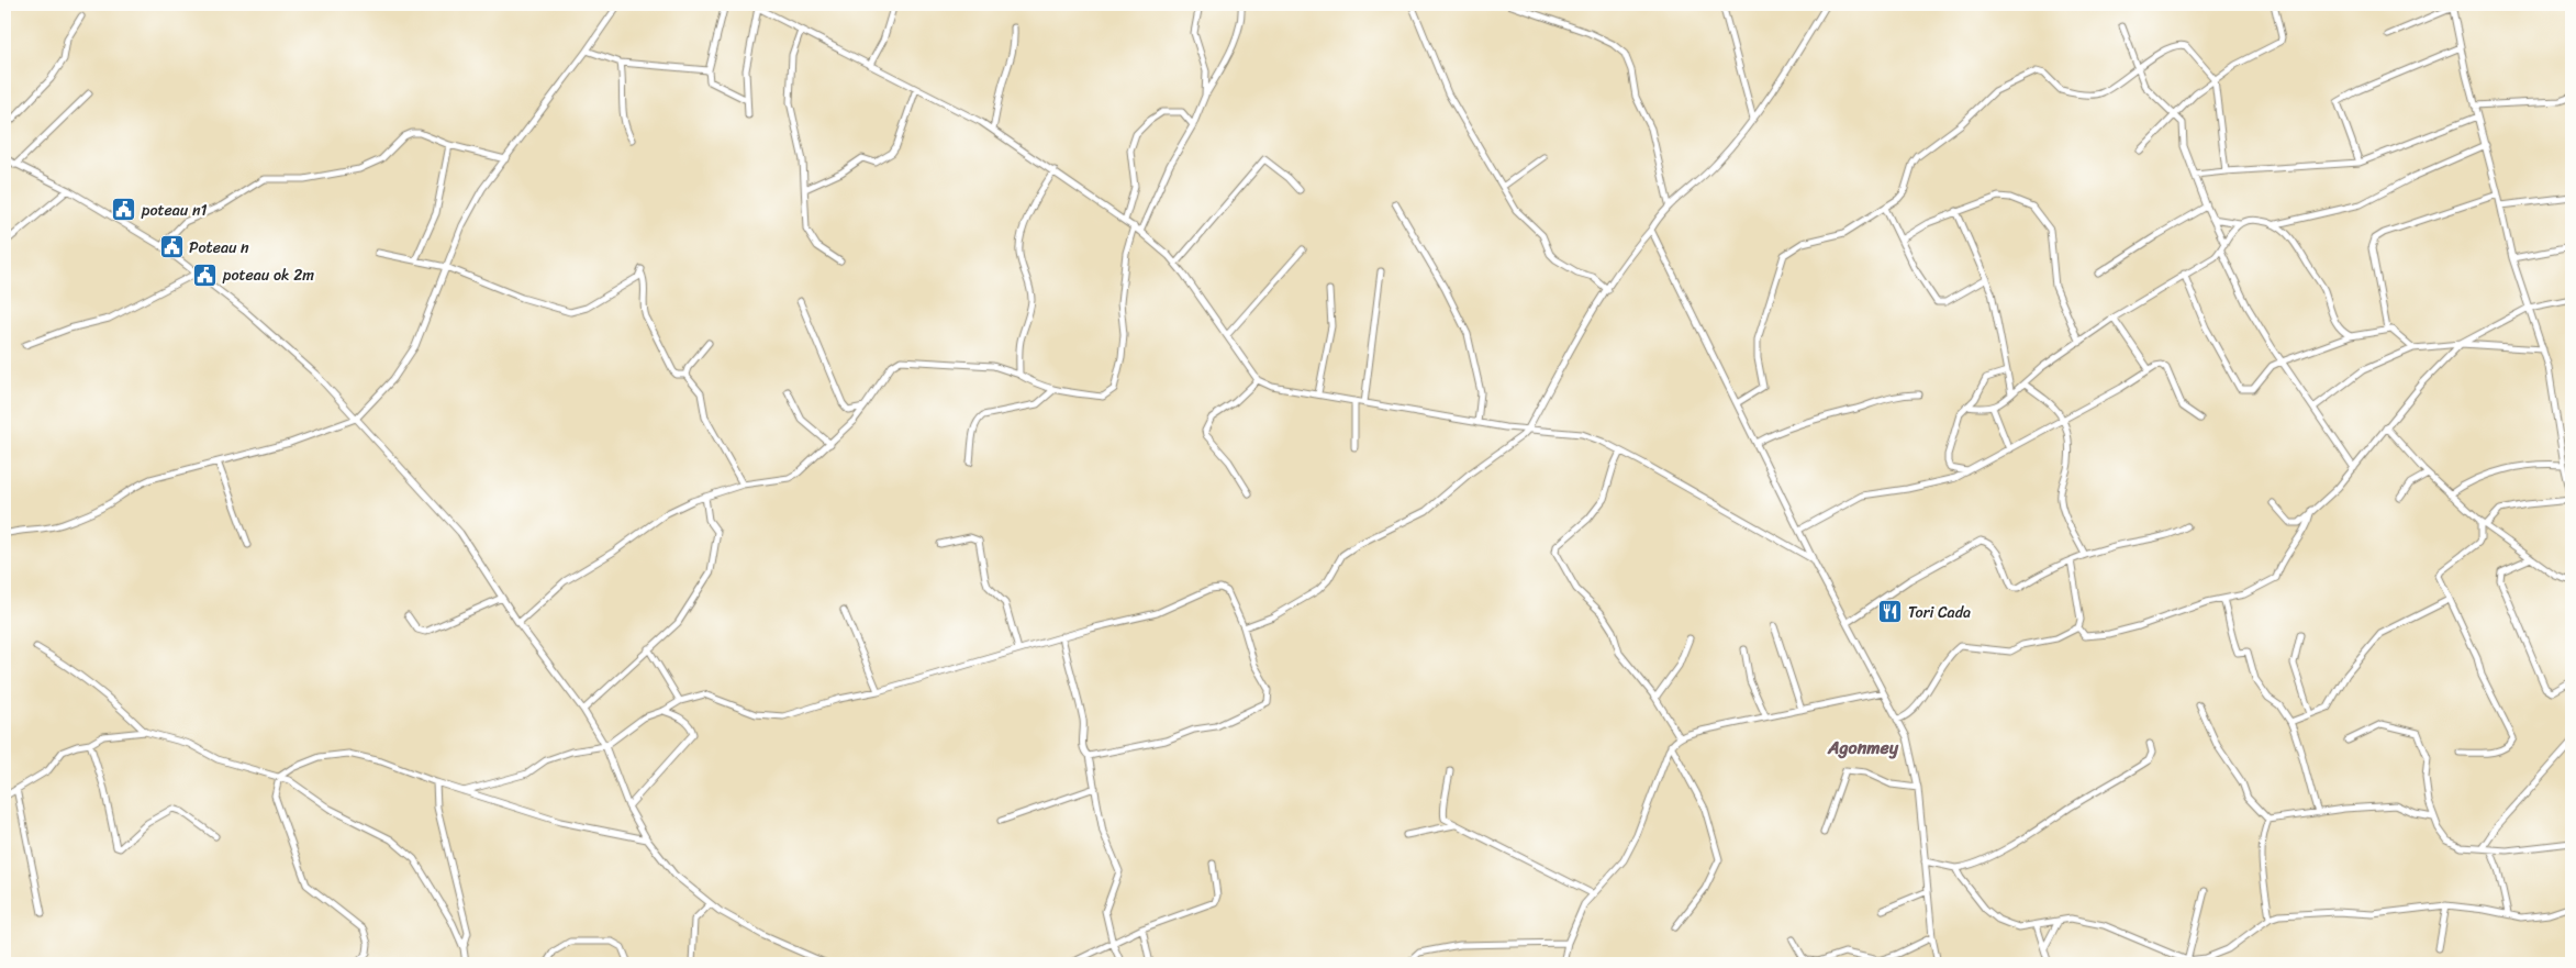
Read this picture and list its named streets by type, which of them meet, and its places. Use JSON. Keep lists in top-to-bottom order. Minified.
{"districts":["Agonmey"],"places":{"public building":["poteau n1","Poteau n","poteau ok 2m"],"restaurant":["Tori Cada"]}}
